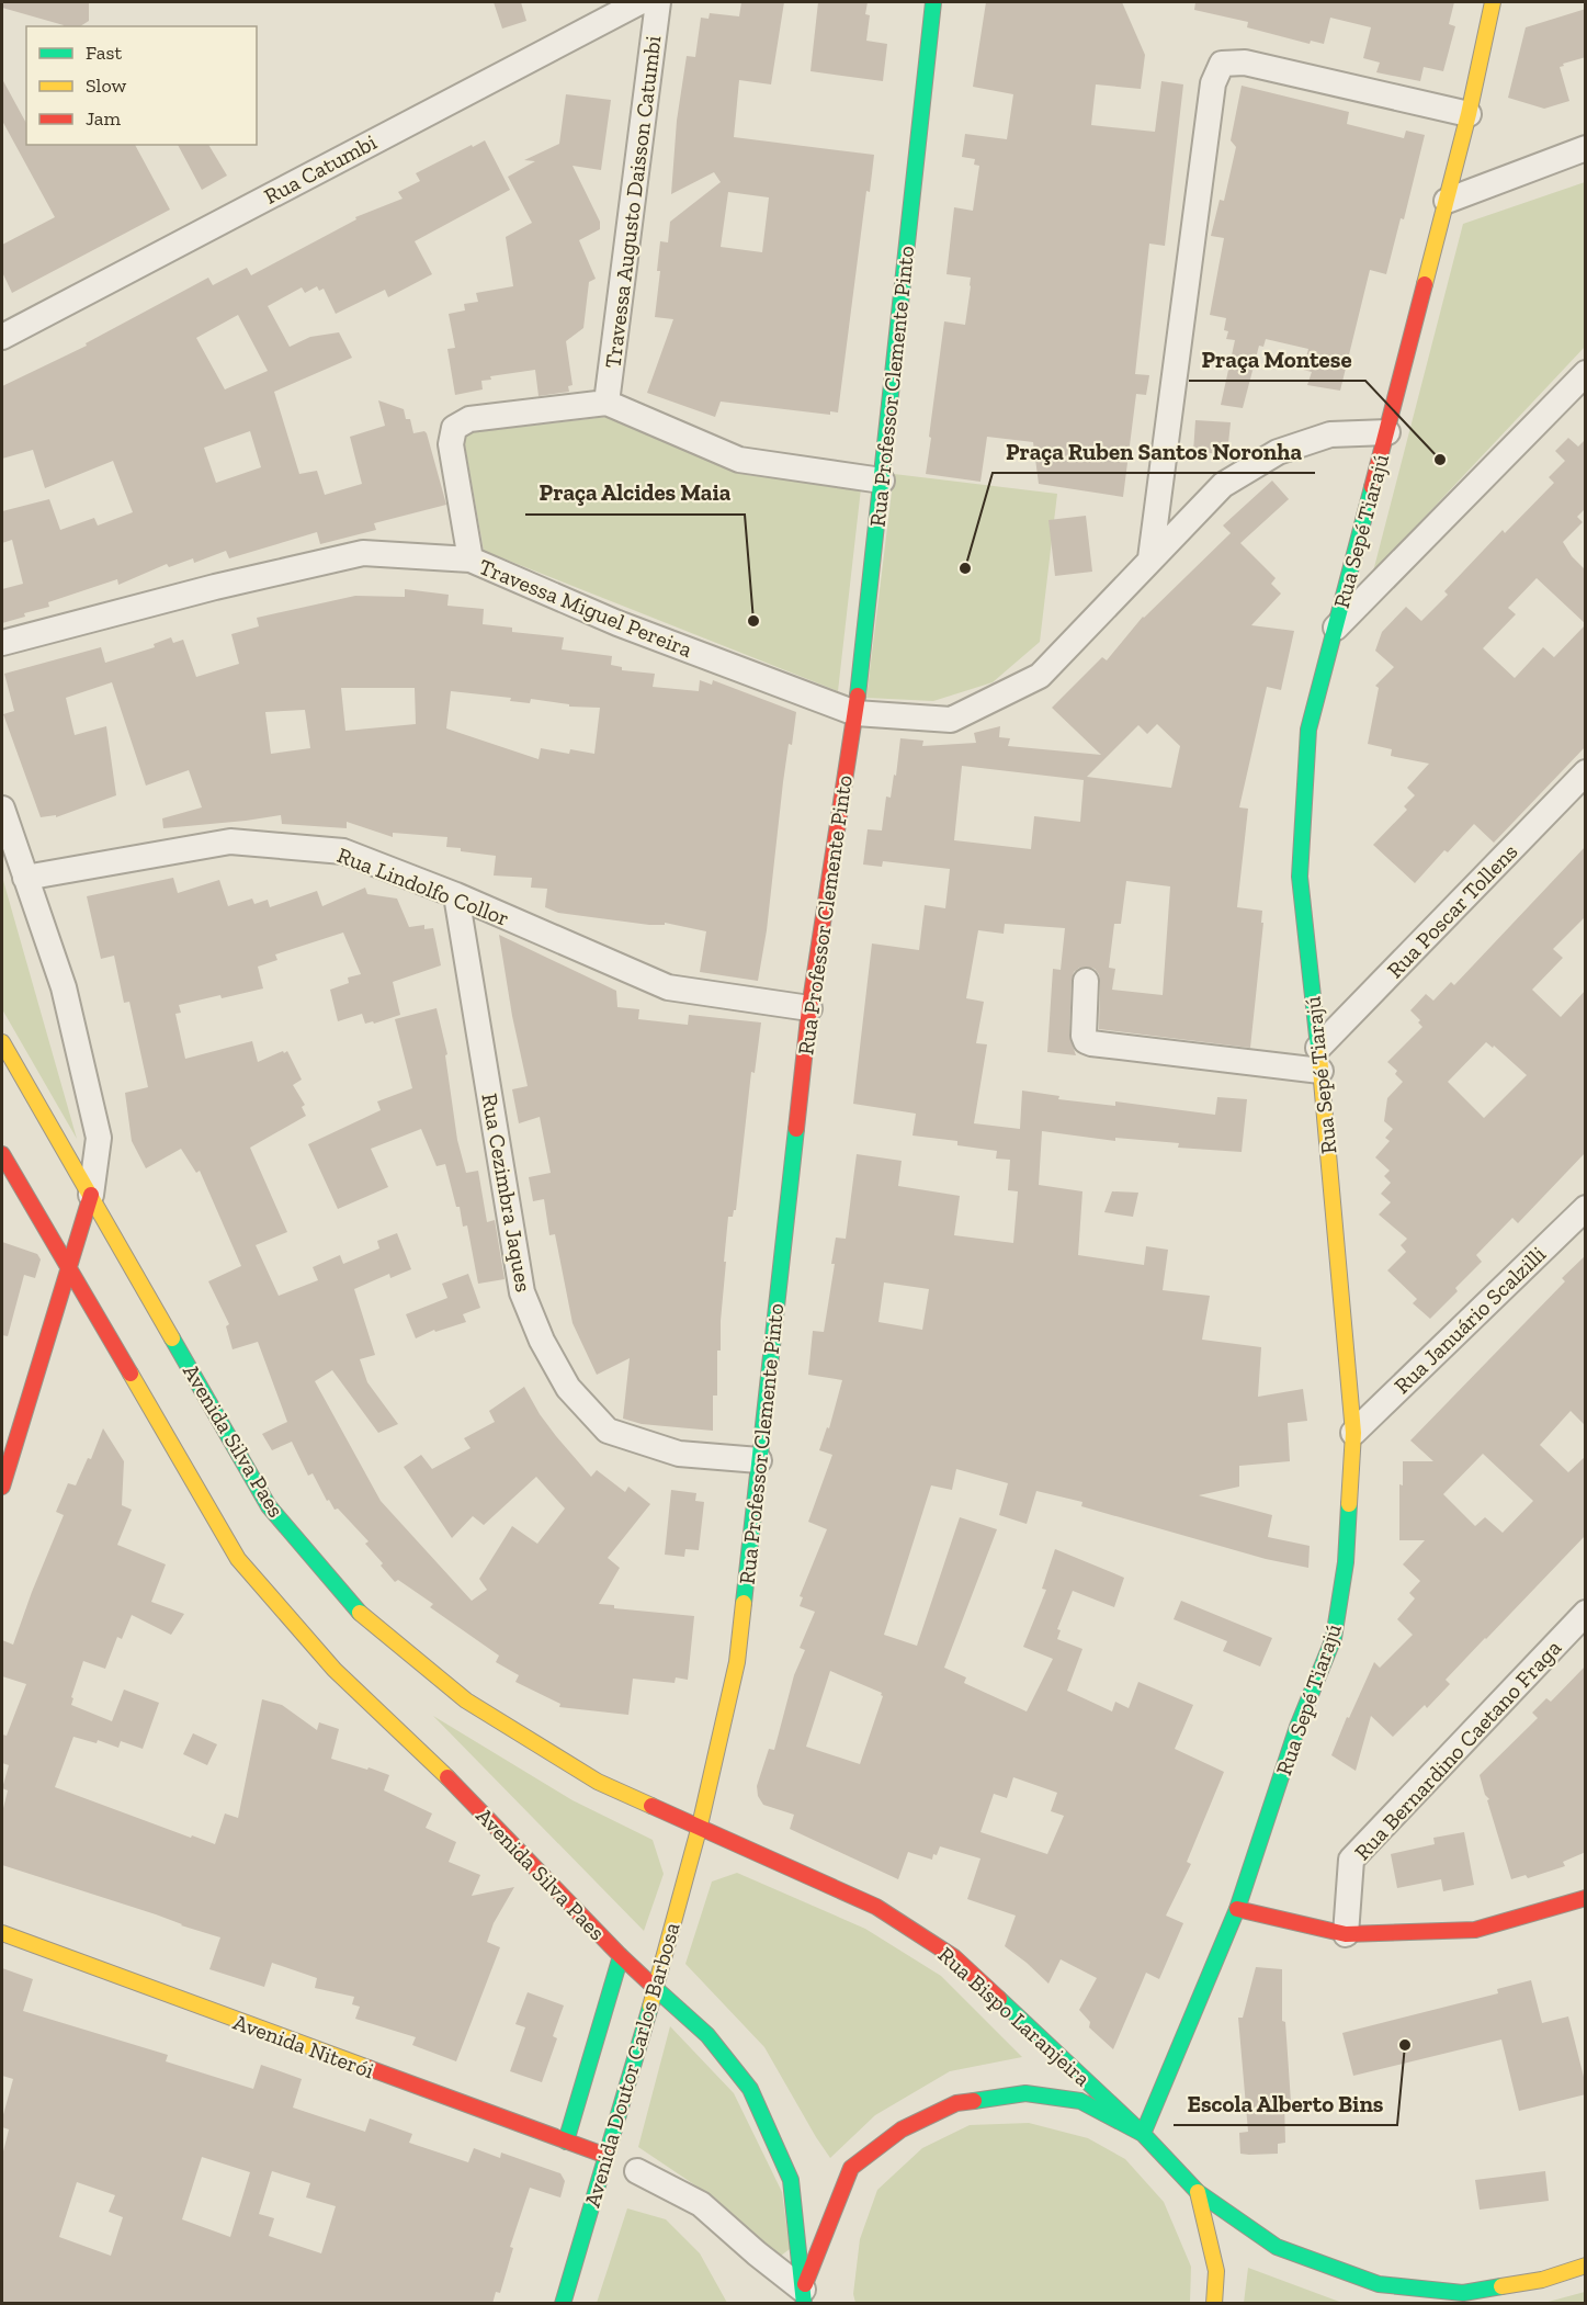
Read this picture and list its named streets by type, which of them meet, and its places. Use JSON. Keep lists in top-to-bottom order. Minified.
{"streets":{"main road":["Rua Professor Clemente Pinto","Rua Sepé Tiarajú","Avenida Silva Paes","Rua Bispo Laranjeira","Avenida Niterói","Avenida Doutor Carlos Barbosa"],"street":["Rua Catumbi","Travessa Augusto Daisson Catumbi","Travessa Miguel Pereira","Rua Lindolfo Collor","Rua Poscar Tollens","Rua Cezimbra Jaques","Rua Januário Scalzilli","Rua Bernardino Caetano Fraga"]},"crossings":[["Rua Professor Clemente Pinto","Travessa Miguel Pereira"],["Rua Professor Clemente Pinto","Rua Lindolfo Collor"],["Rua Professor Clemente Pinto","Rua Cezimbra Jaques"],["Rua Professor Clemente Pinto","Avenida Silva Paes"],["Rua Professor Clemente Pinto","Rua Bispo Laranjeira"],["Rua Professor Clemente Pinto","Avenida Doutor Carlos Barbosa"],["Rua Sepé Tiarajú","Travessa Miguel Pereira"],["Rua Sepé Tiarajú","Rua Poscar Tollens"],["Rua Sepé Tiarajú","Rua Januário Scalzilli"],["Rua Sepé Tiarajú","Rua Bispo Laranjeira"],["Rua Lindolfo Collor","Rua Cezimbra Jaques"],["Avenida Silva Paes","Rua Bispo Laranjeira"],["Avenida Silva Paes","Avenida Niterói"],["Avenida Silva Paes","Avenida Doutor Carlos Barbosa"],["Rua Bispo Laranjeira","Avenida Doutor Carlos Barbosa"],["Avenida Niterói","Avenida Doutor Carlos Barbosa"]],"places":["Praça Montese","Praça Ruben Santos Noronha","Praça Alcides Maia","Escola Alberto Bins"],"legend":["Fast","Slow","Jam"]}
